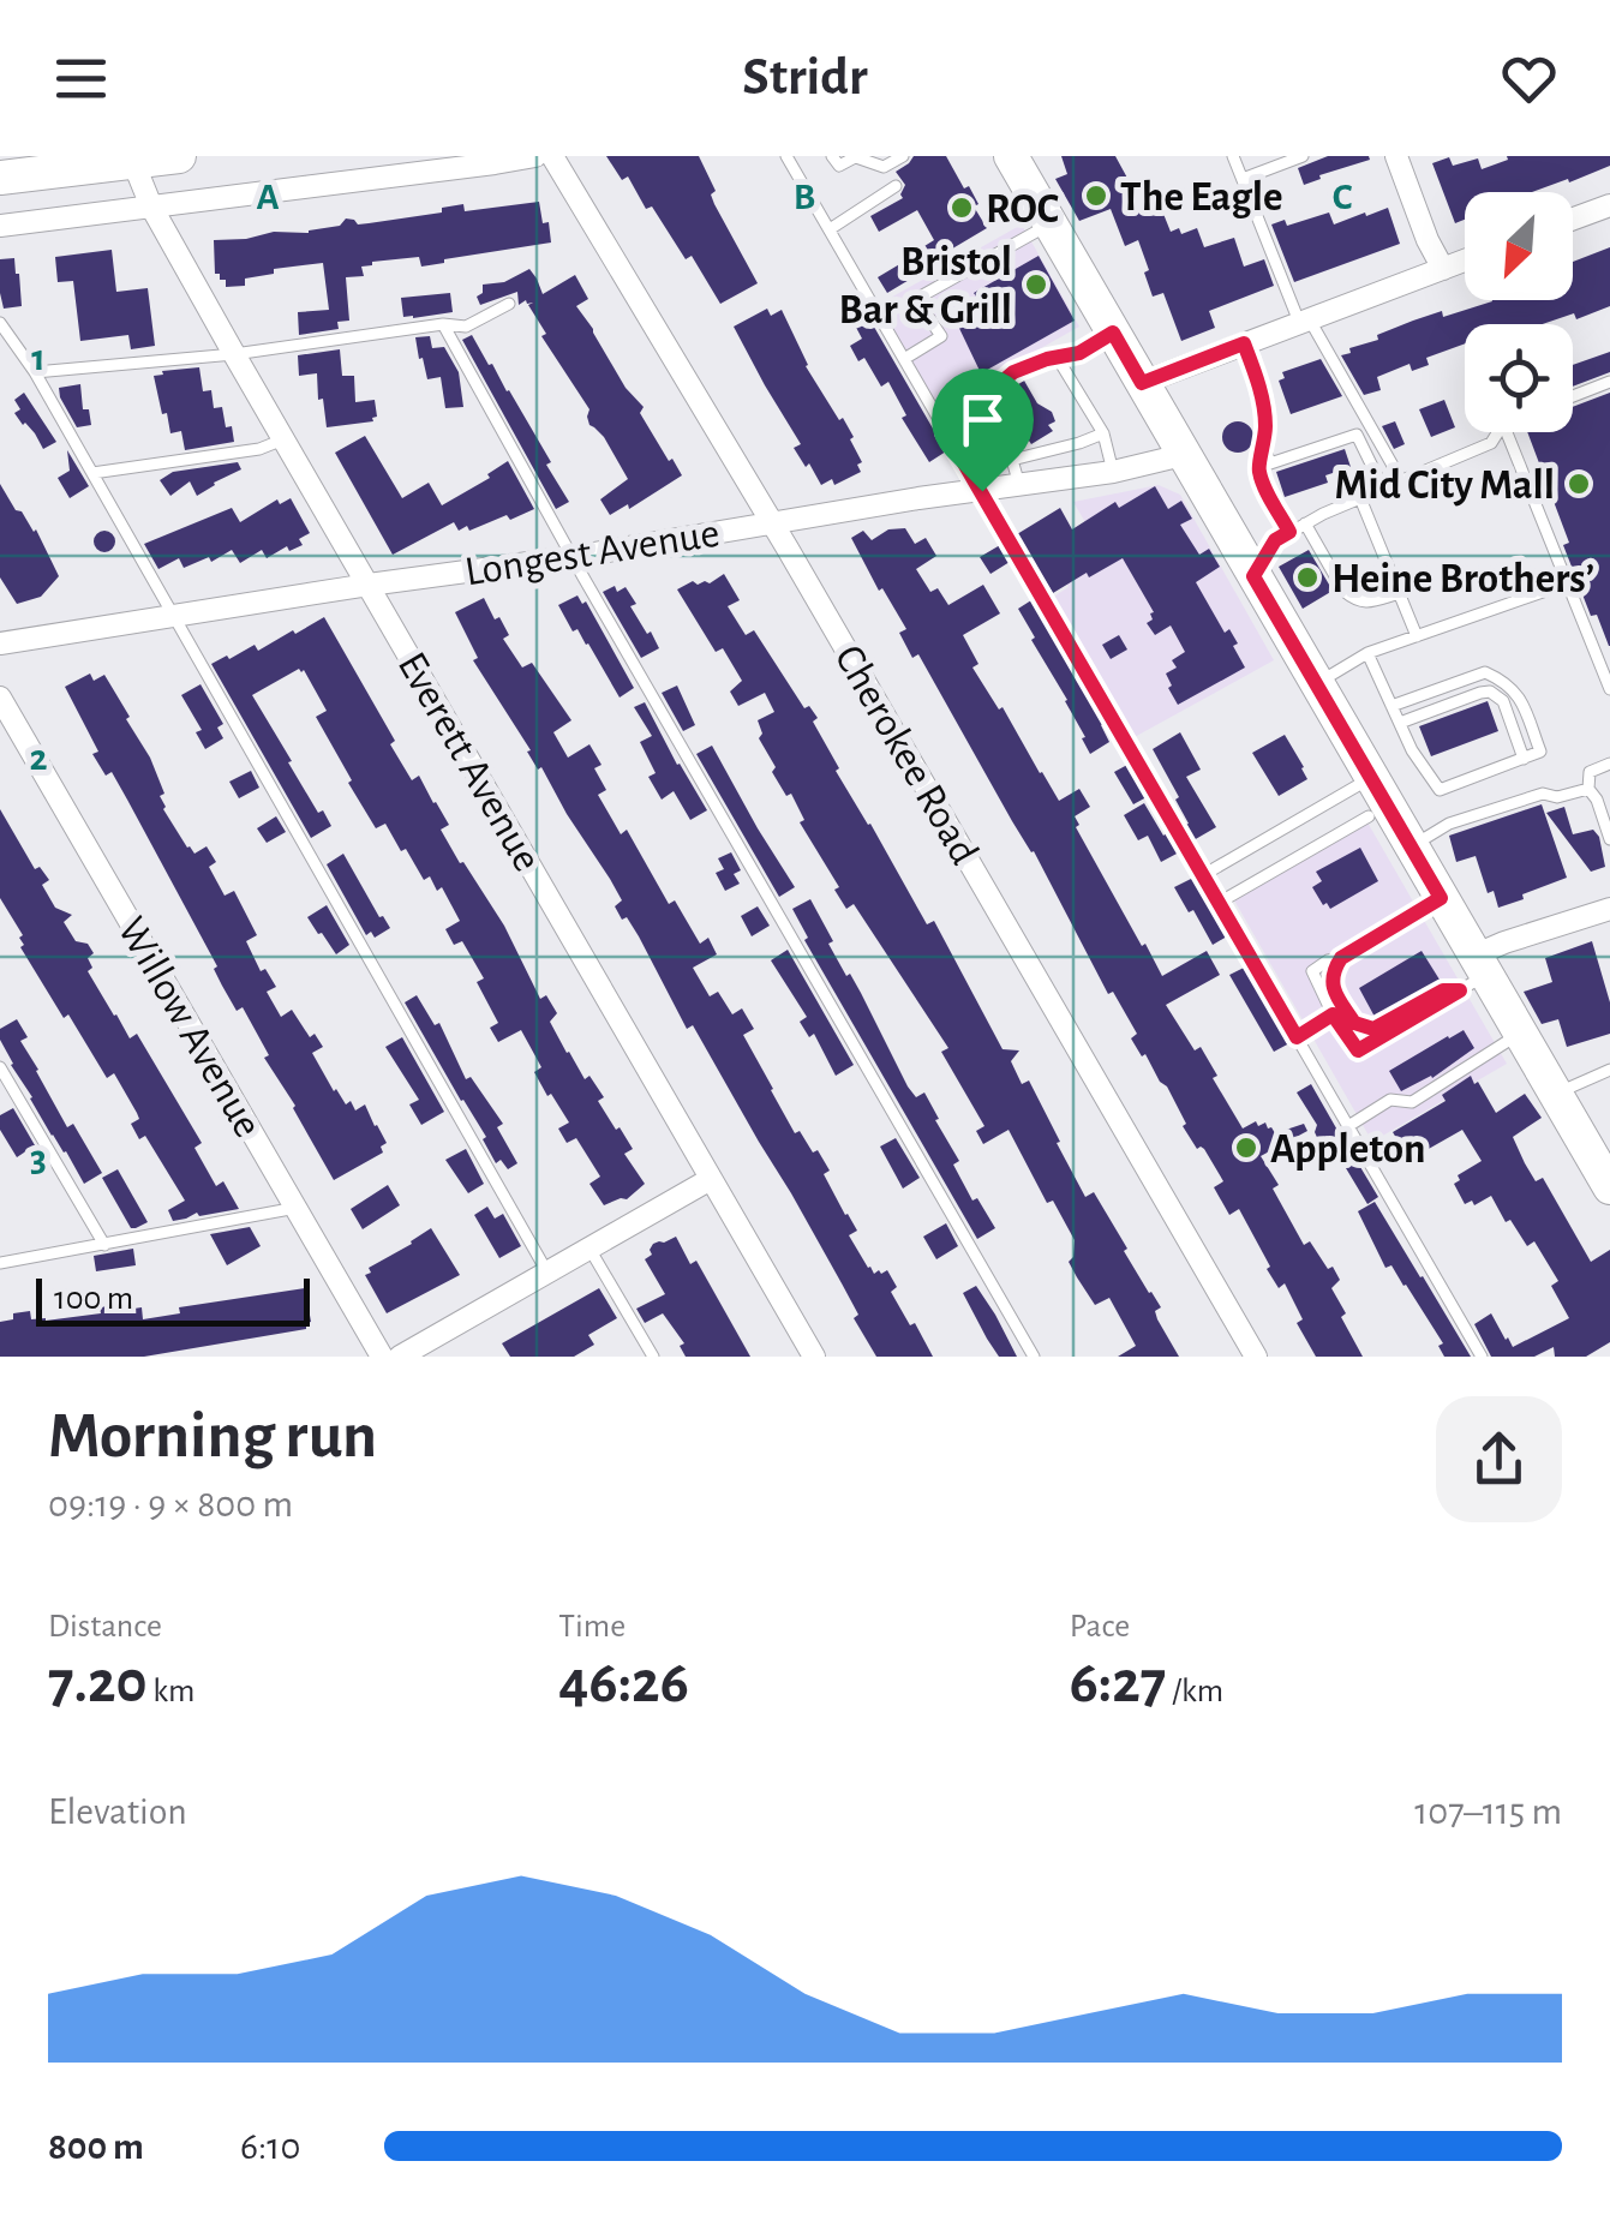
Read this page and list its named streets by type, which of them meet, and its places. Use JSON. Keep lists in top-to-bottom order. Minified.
{"streets":{"street":["Longest Avenue","Cherokee Road","Everett Avenue","Willow Avenue"]},"crossings":[["Longest Avenue","Cherokee Road"],["Longest Avenue","Everett Avenue"]],"places":["The Eagle","ROC","Bristol Bar & Grill","Mid City Mall","Heine Brothers’","Appleton"],"scale_bar":"100 m","north":"bottom left","page":{"header":"Stridr","scale":"100 m","heading":["Morning run","09:19 · 9 × 800 m"],"stats":[["Distance","7.20 km"],["Time","46:26"],["Pace","6:27 /km"]],"chart":["Elevation","107–115 m"],"list":[{"name":"800 m","note":"6:10"}]},"grid":{"columns":["A","B","C"],"rows":["1","2","3"]}}
